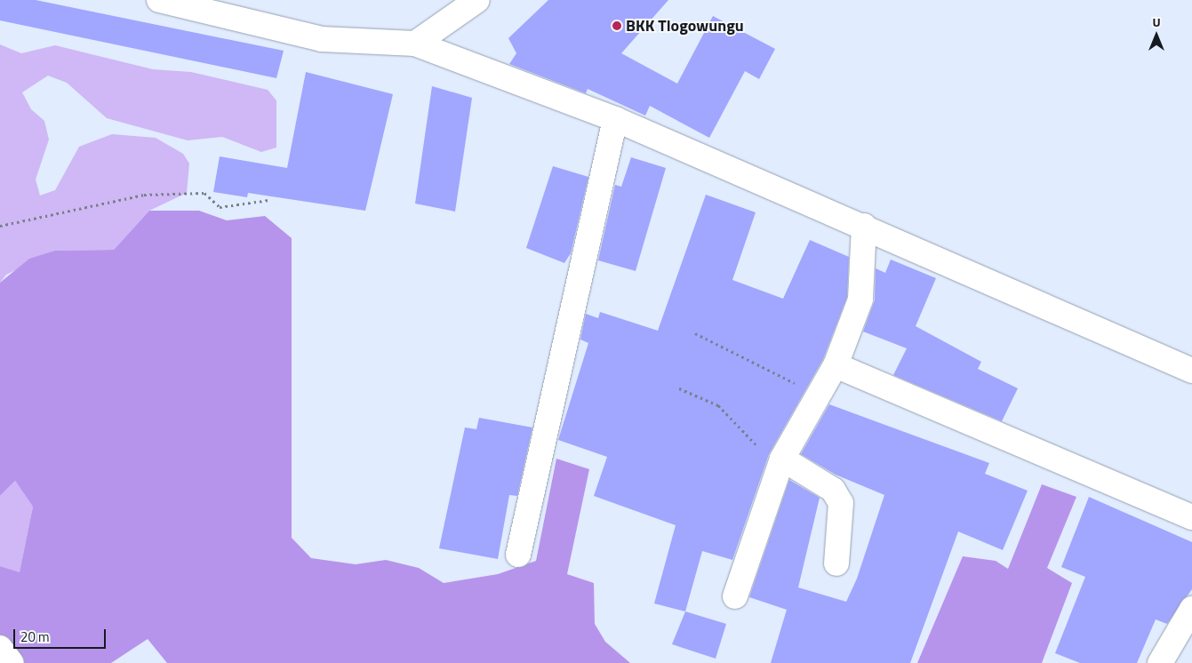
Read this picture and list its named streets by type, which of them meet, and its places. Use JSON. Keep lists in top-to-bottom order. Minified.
{"places":["BKK Tlogowungu"],"scale_bar":"20 m","north":"top"}
